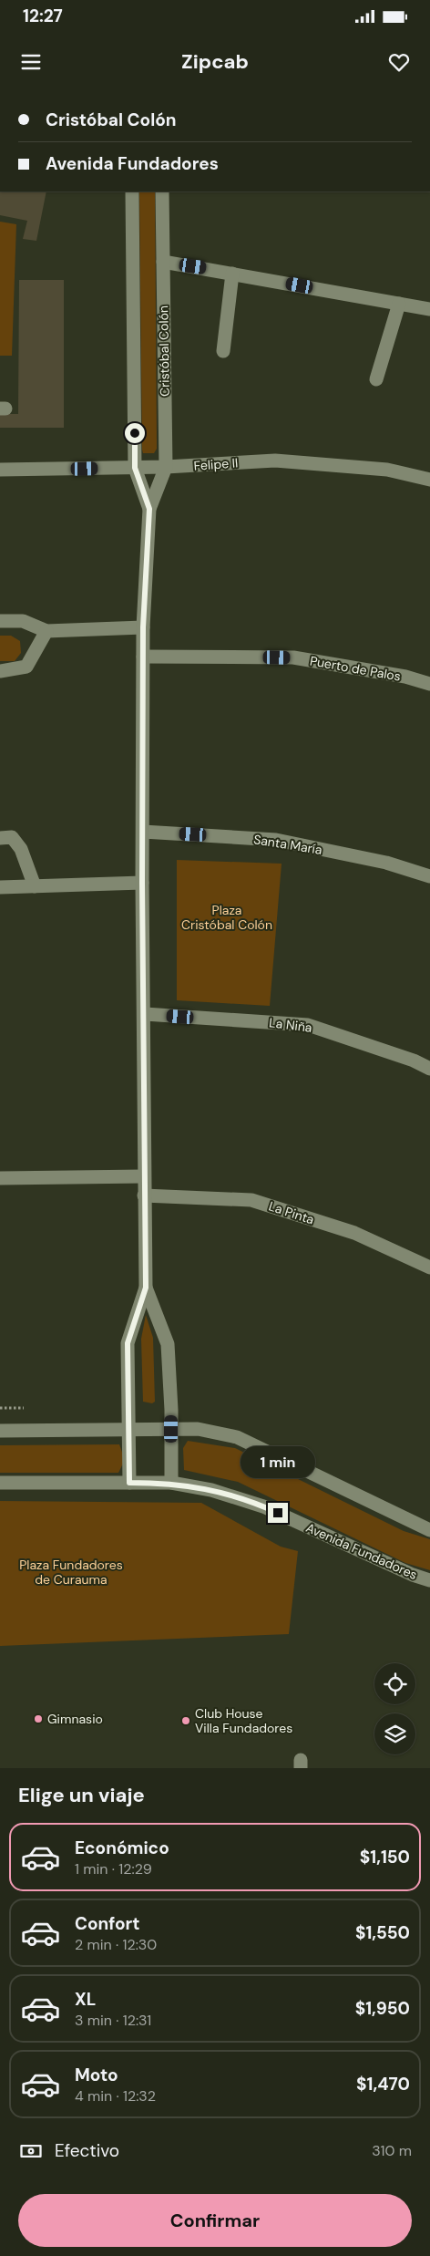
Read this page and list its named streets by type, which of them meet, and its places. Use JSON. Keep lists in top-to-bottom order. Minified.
{"streets":{"street":["Cristóbal Colón","Felipe II","Puerto de Palos","Santa María","La Niña","La Pinta","Avenida Fundadores"]},"crossings":[["Cristóbal Colón","Felipe II"],["Cristóbal Colón","Puerto de Palos"],["Cristóbal Colón","Santa María"],["Cristóbal Colón","La Niña"],["Cristóbal Colón","La Pinta"],["Cristóbal Colón","Avenida Fundadores"]],"parks":["Plaza Cristóbal Colón","Plaza Fundadores de Curauma"],"places":["Gimnasio","Club House Villa Fundadores"],"page":{"status":"12:27","header":"Zipcab","banner":["Cristóbal Colón","Avenida Fundadores"],"bubble":"1 min","heading":"Elige un viaje","list":[{"name":"Económico","note":"1 min · 12:29","value":"$1,150"},{"name":"Confort","note":"2 min · 12:30","value":"$1,550"},{"name":"XL","note":"3 min · 12:31","value":"$1,950"},{"name":"Moto","note":"4 min · 12:32","value":"$1,470"}],"pay":["Efectivo","310 m"],"buttons":"Confirmar"}}
